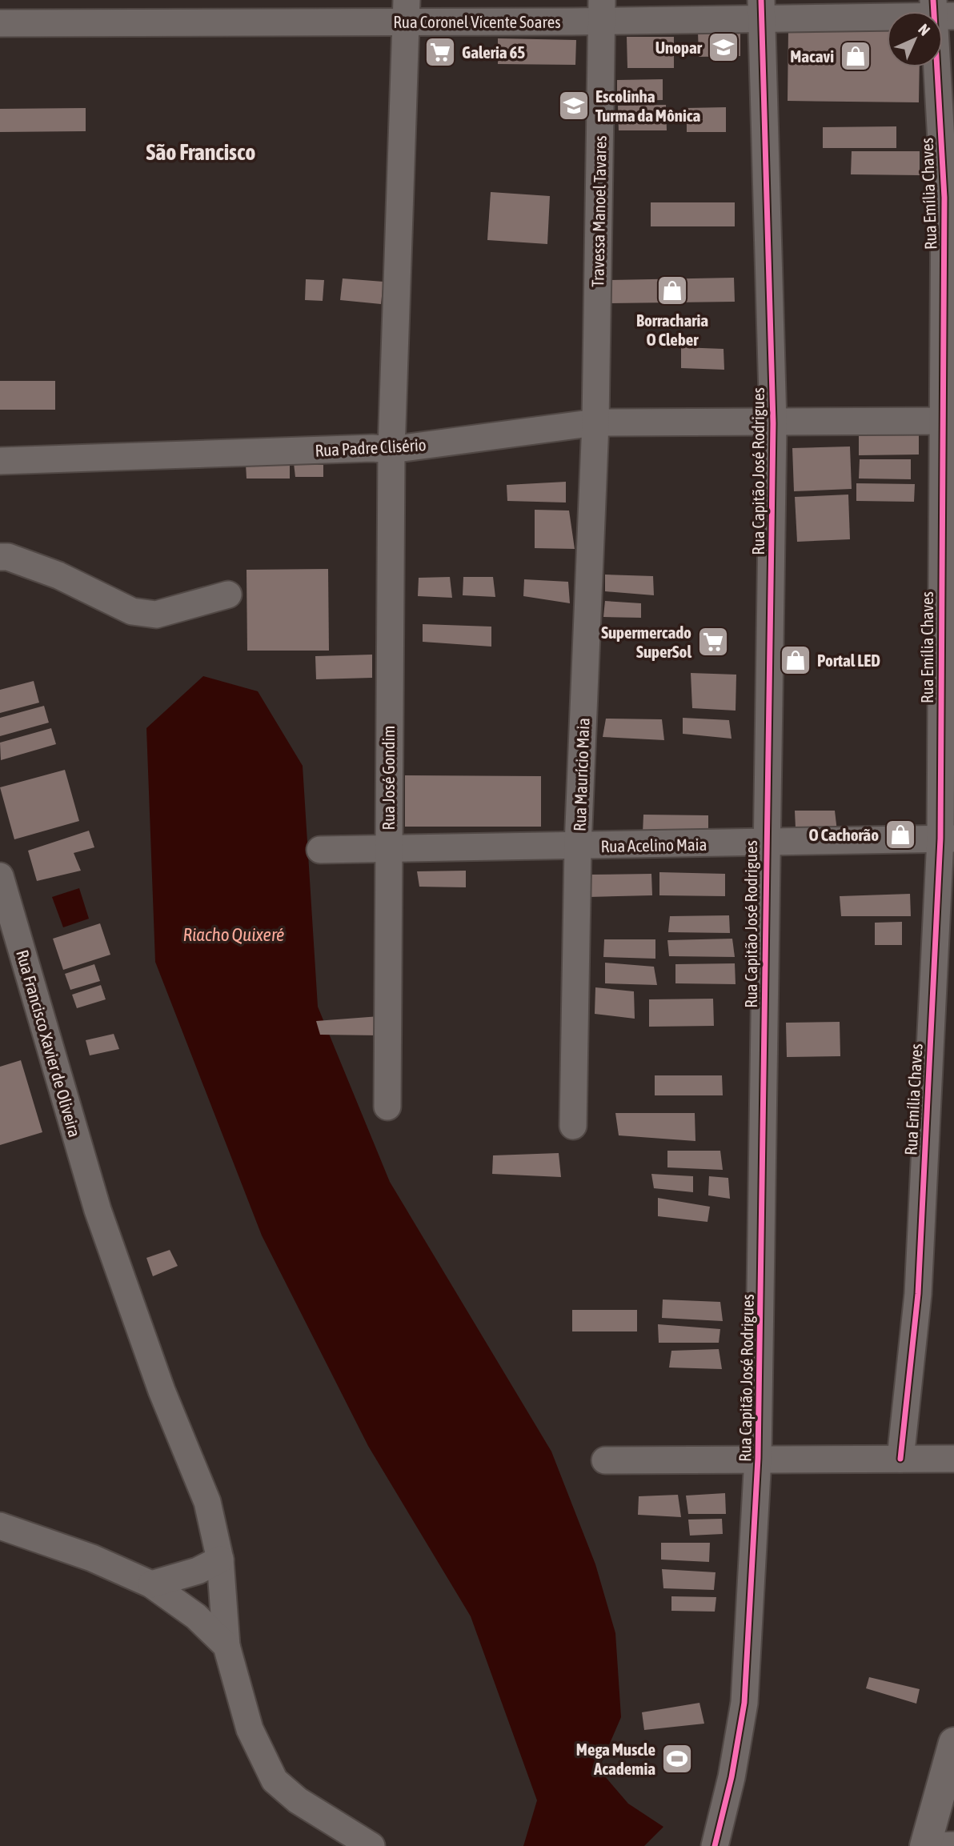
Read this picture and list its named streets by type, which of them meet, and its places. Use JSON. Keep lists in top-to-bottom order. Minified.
{"streets":{"street":["Rua Coronel Vicente Soares","Rua Emília Chaves","Travessa Manoel Tavares","Rua Padre Clisério","Rua Capitão José Rodrigues","Rua Maurício Maia","Rua José Gondim","Rua Acelino Maia","Rua Francisco Xavier de Oliveira"]},"crossings":[["Rua Coronel Vicente Soares","Travessa Manoel Tavares"],["Rua Coronel Vicente Soares","Rua Capitão José Rodrigues"],["Rua Coronel Vicente Soares","Rua José Gondim"],["Rua Emília Chaves","Rua Padre Clisério"],["Rua Emília Chaves","Rua Acelino Maia"],["Travessa Manoel Tavares","Rua Padre Clisério"],["Travessa Manoel Tavares","Rua Maurício Maia"],["Rua Padre Clisério","Rua Capitão José Rodrigues"],["Rua Padre Clisério","Rua Maurício Maia"],["Rua Padre Clisério","Rua José Gondim"],["Rua Capitão José Rodrigues","Rua Acelino Maia"],["Rua Maurício Maia","Rua Acelino Maia"],["Rua José Gondim","Rua Acelino Maia"]],"districts":["São Francisco"],"water":["Riacho Quixeré"],"places":{"school or university":["Unopar","Escolinha Turma da Mônica"],"supermarket":["Galeria 65","Supermercado SuperSol"],"shop":["Macavi","Borracharia O Cleber","Portal LED","O Cachorão"],"sports":["Mega Muscle Academia"]},"north":"top right"}
